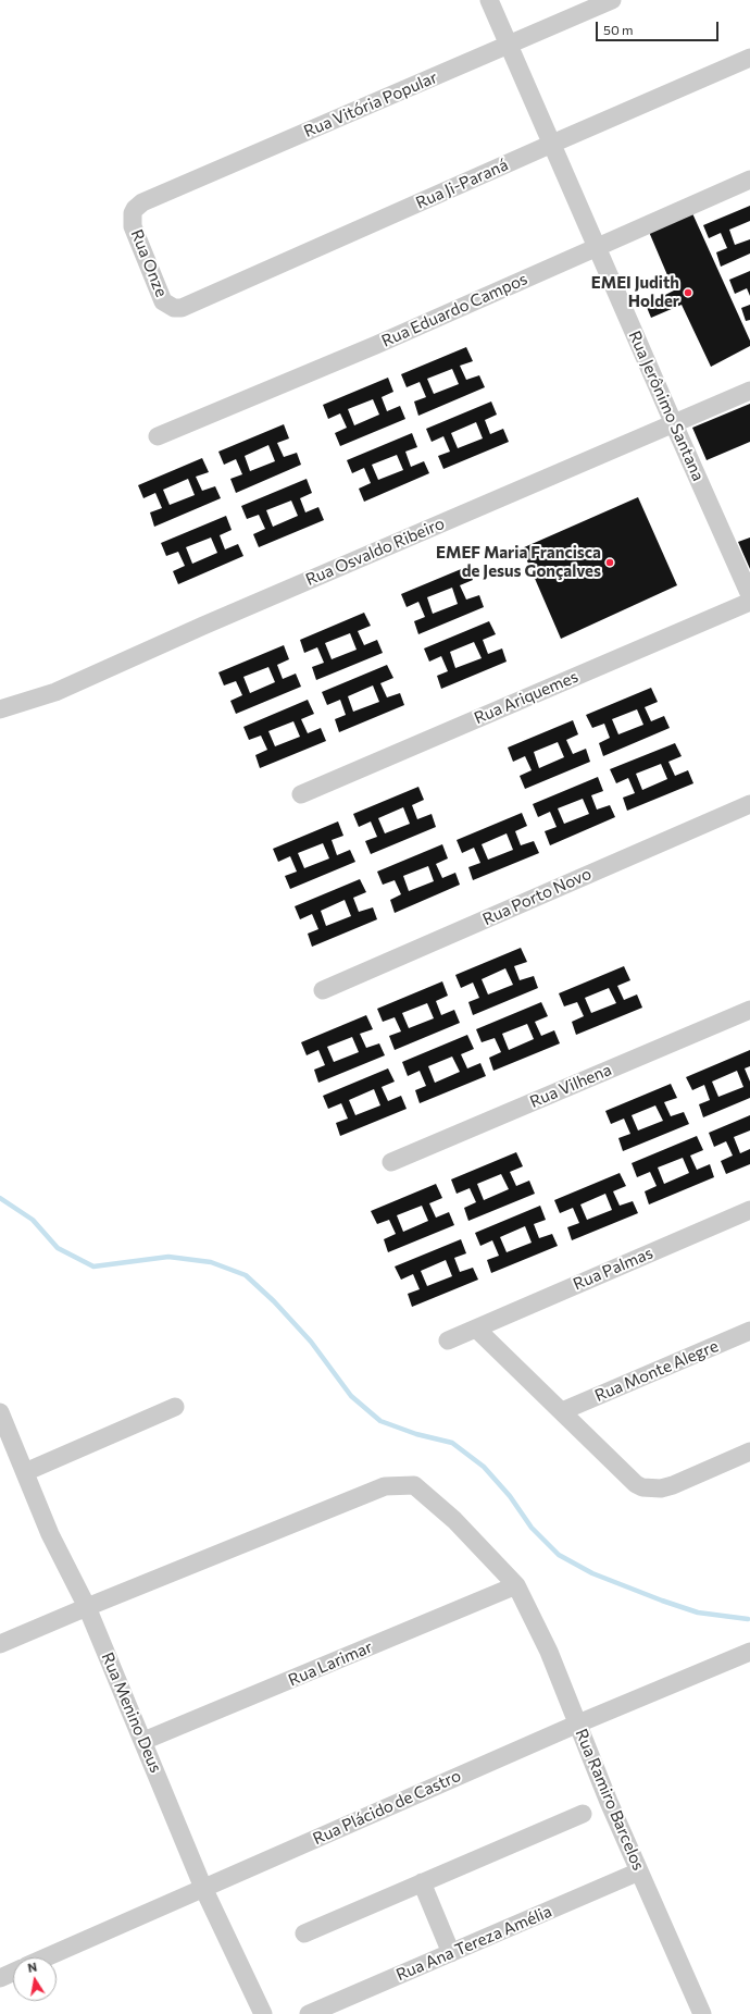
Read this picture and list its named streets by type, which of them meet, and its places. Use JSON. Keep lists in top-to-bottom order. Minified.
{"streets":{"street":["Rua Vitória Popular","Rua Ji-Paraná","Rua Onze","Rua Eduardo Campos","Rua Jerônimo Santana","Rua Osvaldo Ribeiro","Rua Ariquemes","Rua Porto Novo","Rua Vilhena","Rua Palmas","Rua Monte Alegre","Rua Larimar","Rua Menino Deus","Rua Ramiro Barcelos","Rua Plácido de Castro","Rua Ana Tereza Amélia"]},"crossings":[["Rua Vitória Popular","Rua Onze"],["Rua Vitória Popular","Rua Jerônimo Santana"],["Rua Ji-Paraná","Rua Onze"],["Rua Ji-Paraná","Rua Jerônimo Santana"],["Rua Eduardo Campos","Rua Jerônimo Santana"],["Rua Jerônimo Santana","Rua Osvaldo Ribeiro"],["Rua Larimar","Rua Menino Deus"],["Rua Larimar","Rua Ramiro Barcelos"],["Rua Menino Deus","Rua Ramiro Barcelos"],["Rua Menino Deus","Rua Plácido de Castro"],["Rua Ramiro Barcelos","Rua Plácido de Castro"],["Rua Ramiro Barcelos","Rua Ana Tereza Amélia"]],"places":["EMEI Judith Holder","EMEF Maria Francisca de Jesus Gonçalves"],"scale_bar":"50 m","north":"top"}
